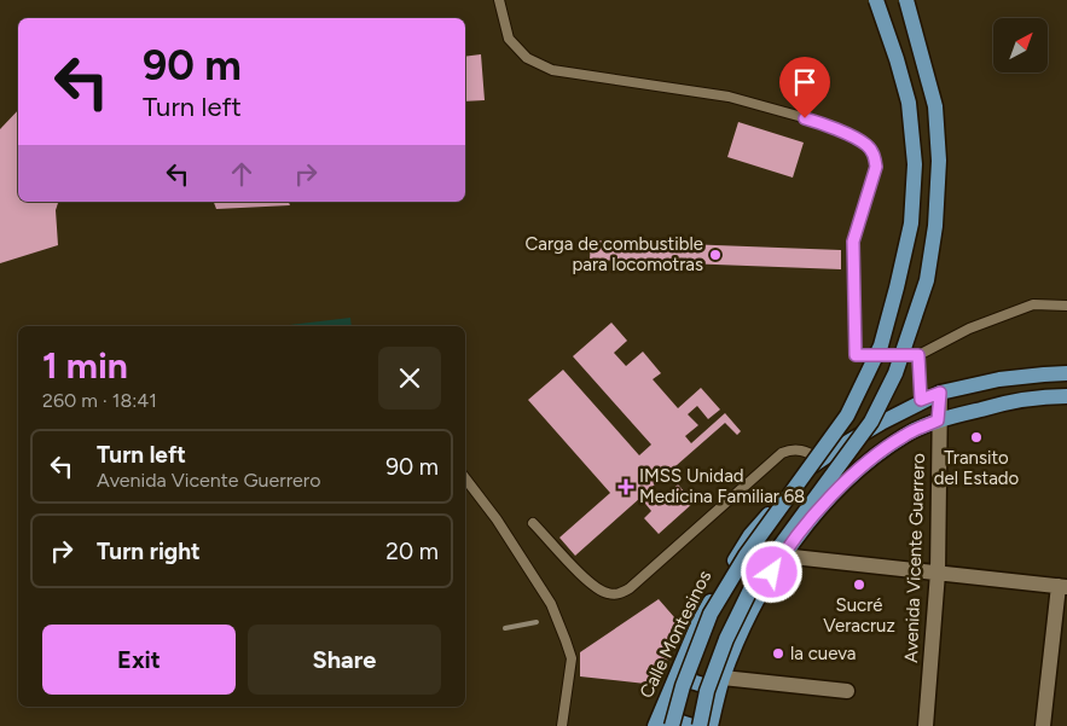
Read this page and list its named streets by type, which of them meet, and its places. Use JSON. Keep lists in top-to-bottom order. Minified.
{"streets":{"main road":["Calle Montesinos"],"street":["Avenida Vicente Guerrero"]},"crossings":[["Avenida Vicente Guerrero","Calle Montesinos"]],"places":{"other":["Carga de combustible para locomotras","Transito del Estado","Sucré Veracruz","la cueva"],"health":["IMSS Unidad Medicina Familiar 68"]},"north":"top right","page":{"turn":["90 m","Turn left"],"heading":["1 min","260 m · 18:41"],"list":[{"name":"Turn left","note":"Avenida Vicente Guerrero","value":"90 m"},{"name":"Turn right","value":"20 m"}],"buttons":["Exit","Share"]}}
